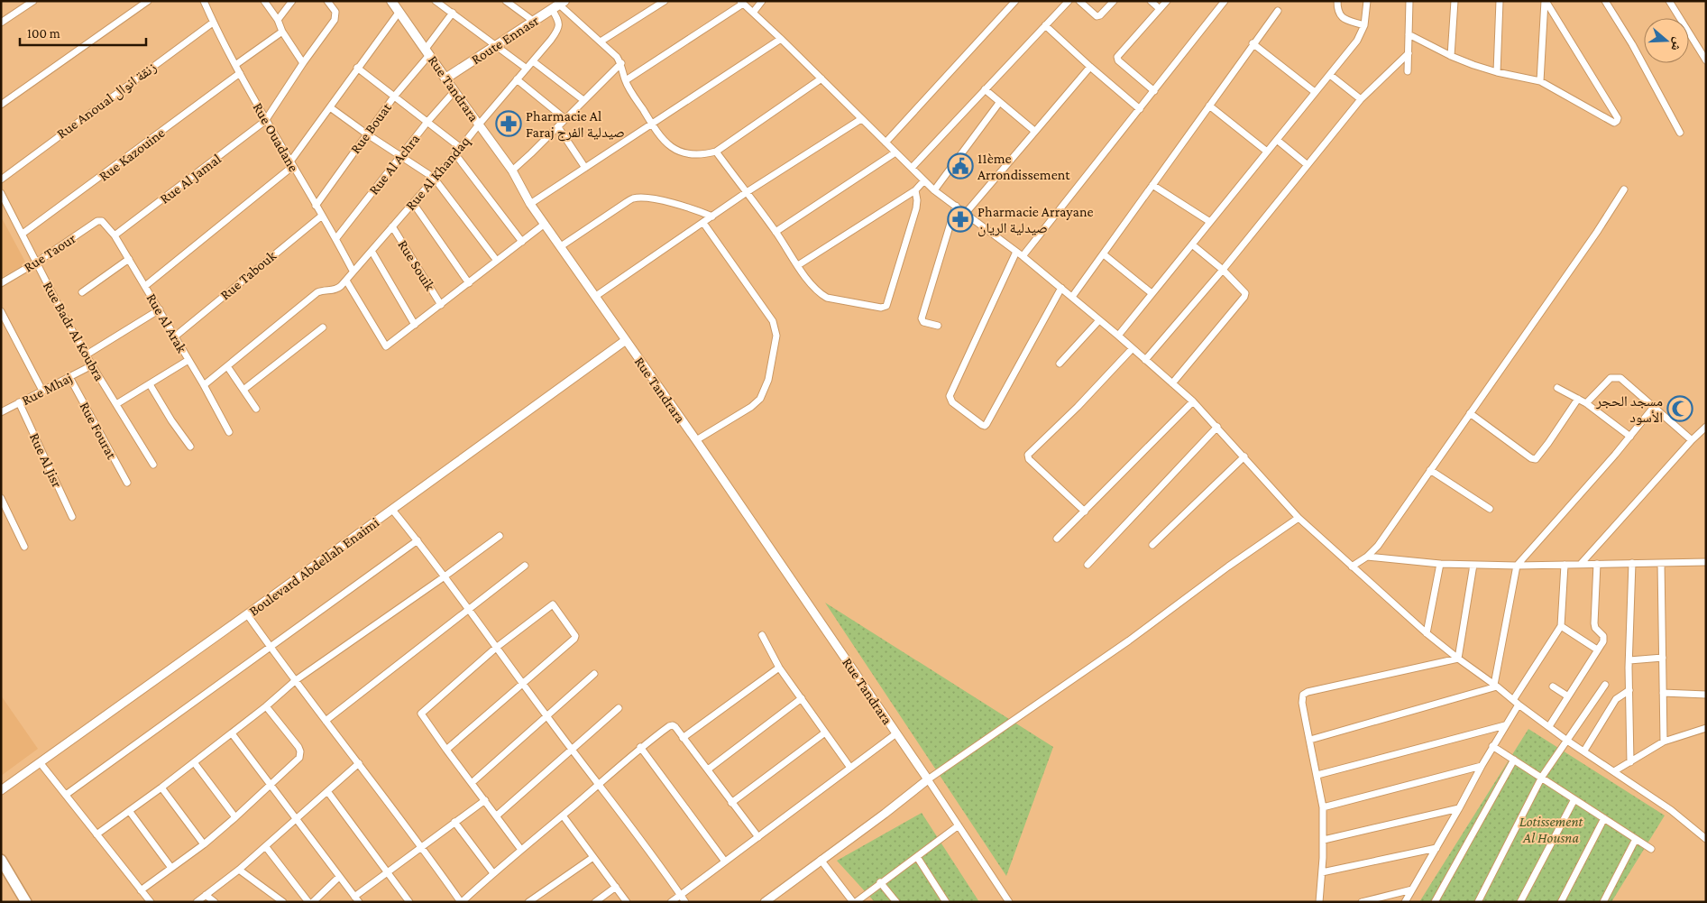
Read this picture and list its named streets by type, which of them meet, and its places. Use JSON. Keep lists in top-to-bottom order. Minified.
{"streets":{"main road":["Route Ennasr","Rue Tandrara"],"street":["Rue Anoual زنقة انوال","Rue Bouat","Rue Ouadane","Rue Kazouine","Rue Al Achra","Rue Al Khandaq","Rue Al Jamal","Rue Taour","Rue Souik","Rue Tabouk","Rue Al Arak","Rue Badr Al Koubra","Rue Mhaj","Rue Fourat","Rue Al Jisr","Boulevard Abdellah Enaimi"]},"crossings":[["Route Ennasr","Rue Tandrara"],["Route Ennasr","Rue Al Khandaq"],["Rue Tandrara","Rue Bouat"],["Rue Tandrara","Rue Al Achra"],["Rue Tandrara","Rue Al Khandaq"],["Rue Tandrara","Boulevard Abdellah Enaimi"],["Rue Anoual زنقة انوال","Rue Ouadane"],["Rue Bouat","Rue Ouadane"],["Rue Ouadane","Rue Kazouine"],["Rue Ouadane","Rue Al Achra"],["Rue Ouadane","Rue Al Khandaq"],["Rue Ouadane","Rue Al Jamal"],["Rue Ouadane","Rue Tabouk"],["Rue Kazouine","Rue Badr Al Koubra"],["Rue Al Khandaq","Rue Souik"],["Rue Al Jamal","Rue Al Arak"],["Rue Taour","Rue Al Arak"],["Rue Taour","Rue Badr Al Koubra"],["Rue Tabouk","Rue Al Arak"],["Rue Badr Al Koubra","Rue Mhaj"],["Rue Mhaj","Rue Fourat"],["Rue Mhaj","Rue Al Jisr"]],"parks":["Lotissement Al Housna"],"places":{"pharmacy":["Pharmacie Al Faraj صيدلية الفرج","Pharmacie Arrayane صيدلية الريان"],"public building":["11ème Arrondissement"],"mosque":["مسجد الحجر الأسود"]},"scale_bar":"100 m","north":"right"}
